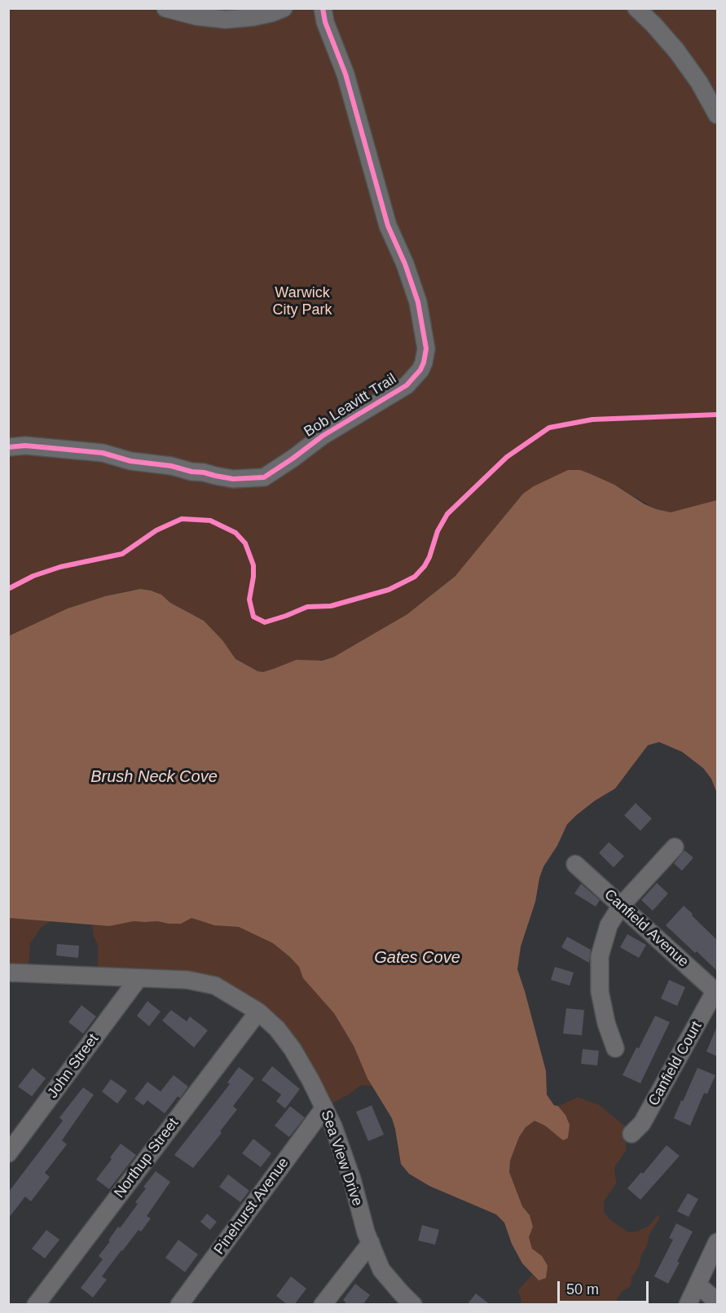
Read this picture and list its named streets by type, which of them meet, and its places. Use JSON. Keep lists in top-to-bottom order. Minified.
{"streets":{"street":["Bob Leavitt Trail","Canfield Avenue","Canfield Court","John Street","Northup Street","Sea View Drive","Pinehurst Avenue"]},"crossings":[["Canfield Avenue","Canfield Court"],["John Street","Sea View Drive"],["Northup Street","Sea View Drive"],["Sea View Drive","Pinehurst Avenue"]],"water":["Brush Neck Cove","Gates Cove"],"parks":["Warwick City Park"],"scale_bar":"50 m"}
